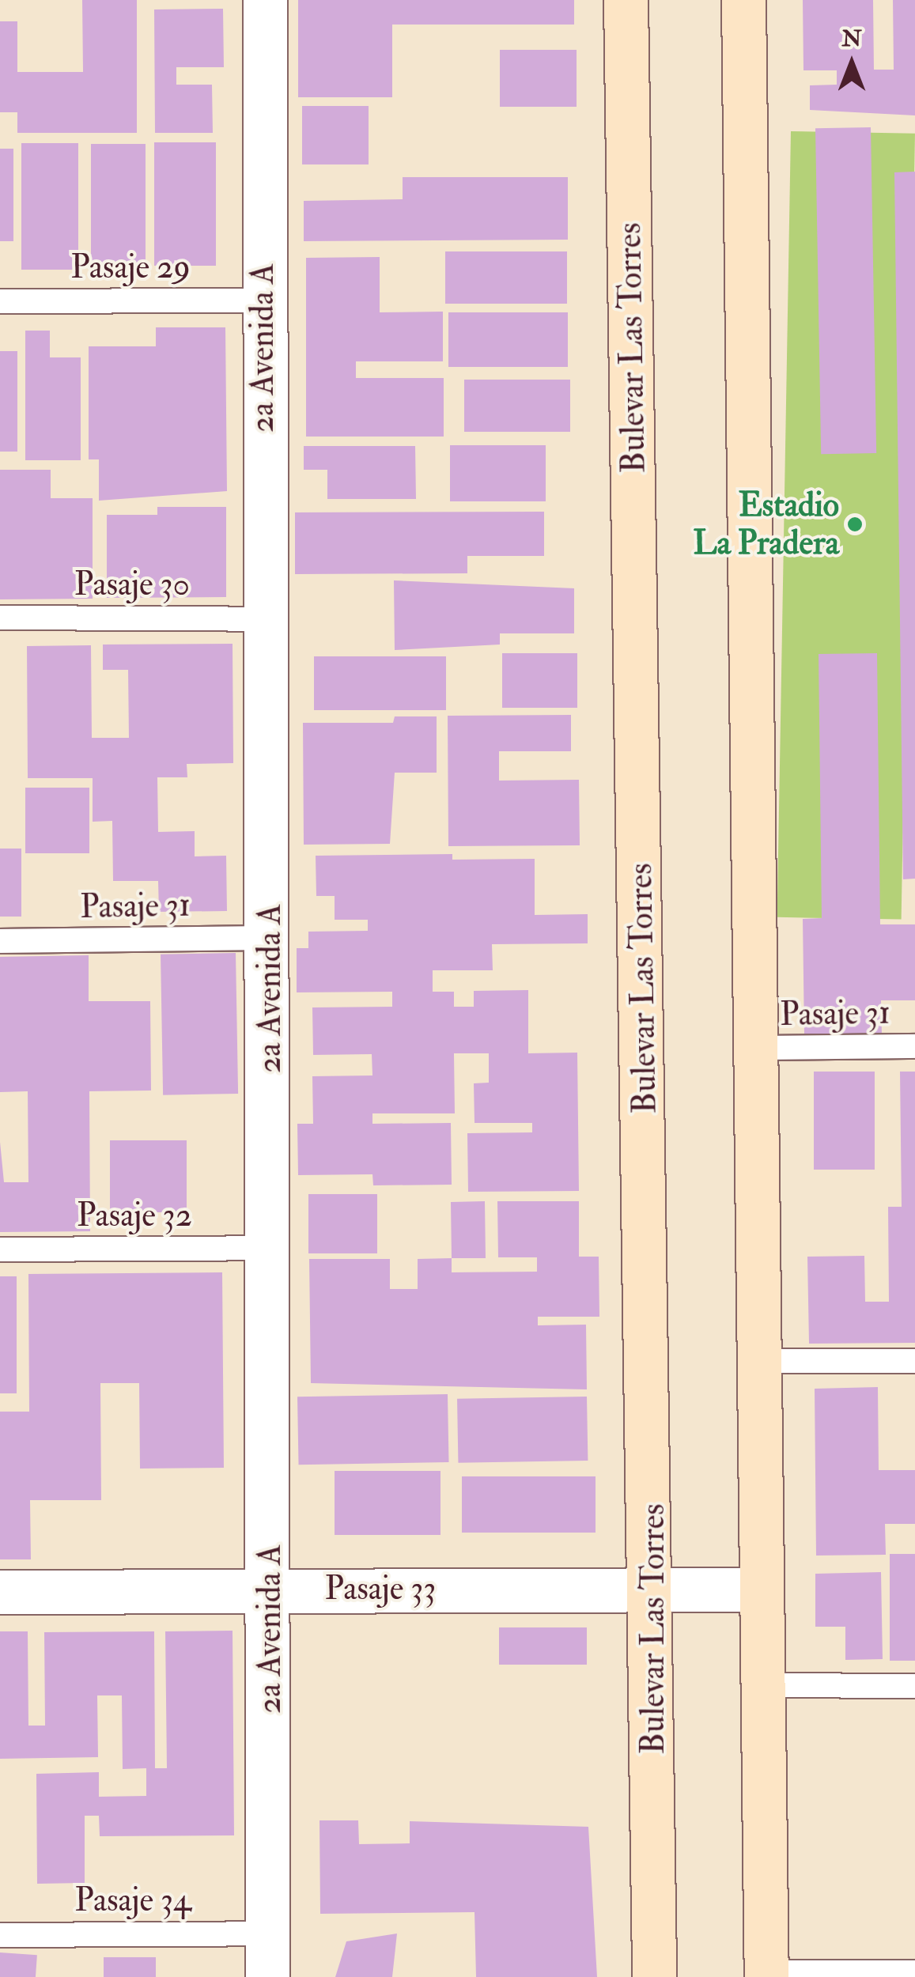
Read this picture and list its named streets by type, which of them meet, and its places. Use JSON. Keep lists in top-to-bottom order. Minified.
{"streets":{"street":["2a Avenida A","Bulevar Las Torres","Pasaje 33"],"lane":["Pasaje 29","Pasaje 30","Pasaje 31","Pasaje 32","Pasaje 34"]},"crossings":[["Pasaje 29","2a Avenida A"],["2a Avenida A","Pasaje 30"],["2a Avenida A","Pasaje 31"],["2a Avenida A","Pasaje 32"],["2a Avenida A","Pasaje 33"],["2a Avenida A","Pasaje 34"],["Bulevar Las Torres","Pasaje 33"]],"places":["Estadio La Pradera"],"north":"top"}
